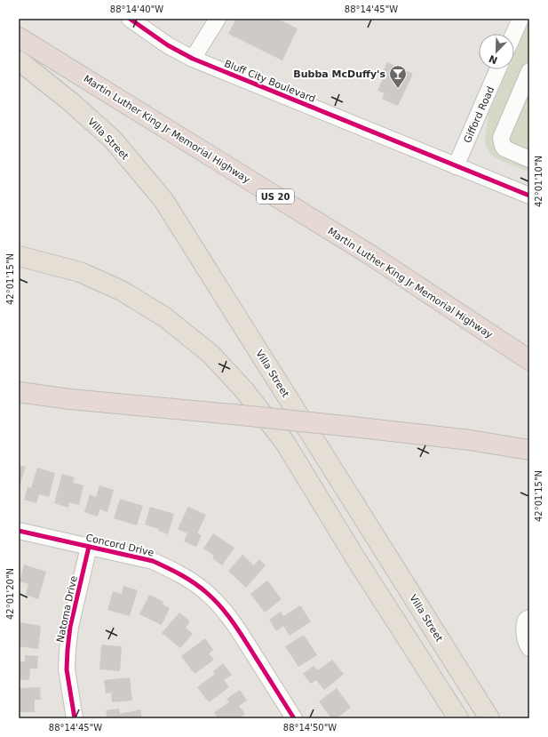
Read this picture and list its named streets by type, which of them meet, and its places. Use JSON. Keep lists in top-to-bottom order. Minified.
{"streets":{"highway":["Martin Luther King Jr Memorial Highway","US 20"],"main road":["Villa Street"],"street":["Bluff City Boulevard","Gifford Road","Concord Drive","Natoma Drive"]},"crossings":[["Bluff City Boulevard","Gifford Road"],["Concord Drive","Natoma Drive"]],"places":{"bar":["Bubba McDuffy's"]},"north":"bottom left","coordinates":["88°14'40\"W","88°14'45\"W","42°01'10\"N","42°01'15\"N","42°01'20\"N","88°14'50\"W"]}
